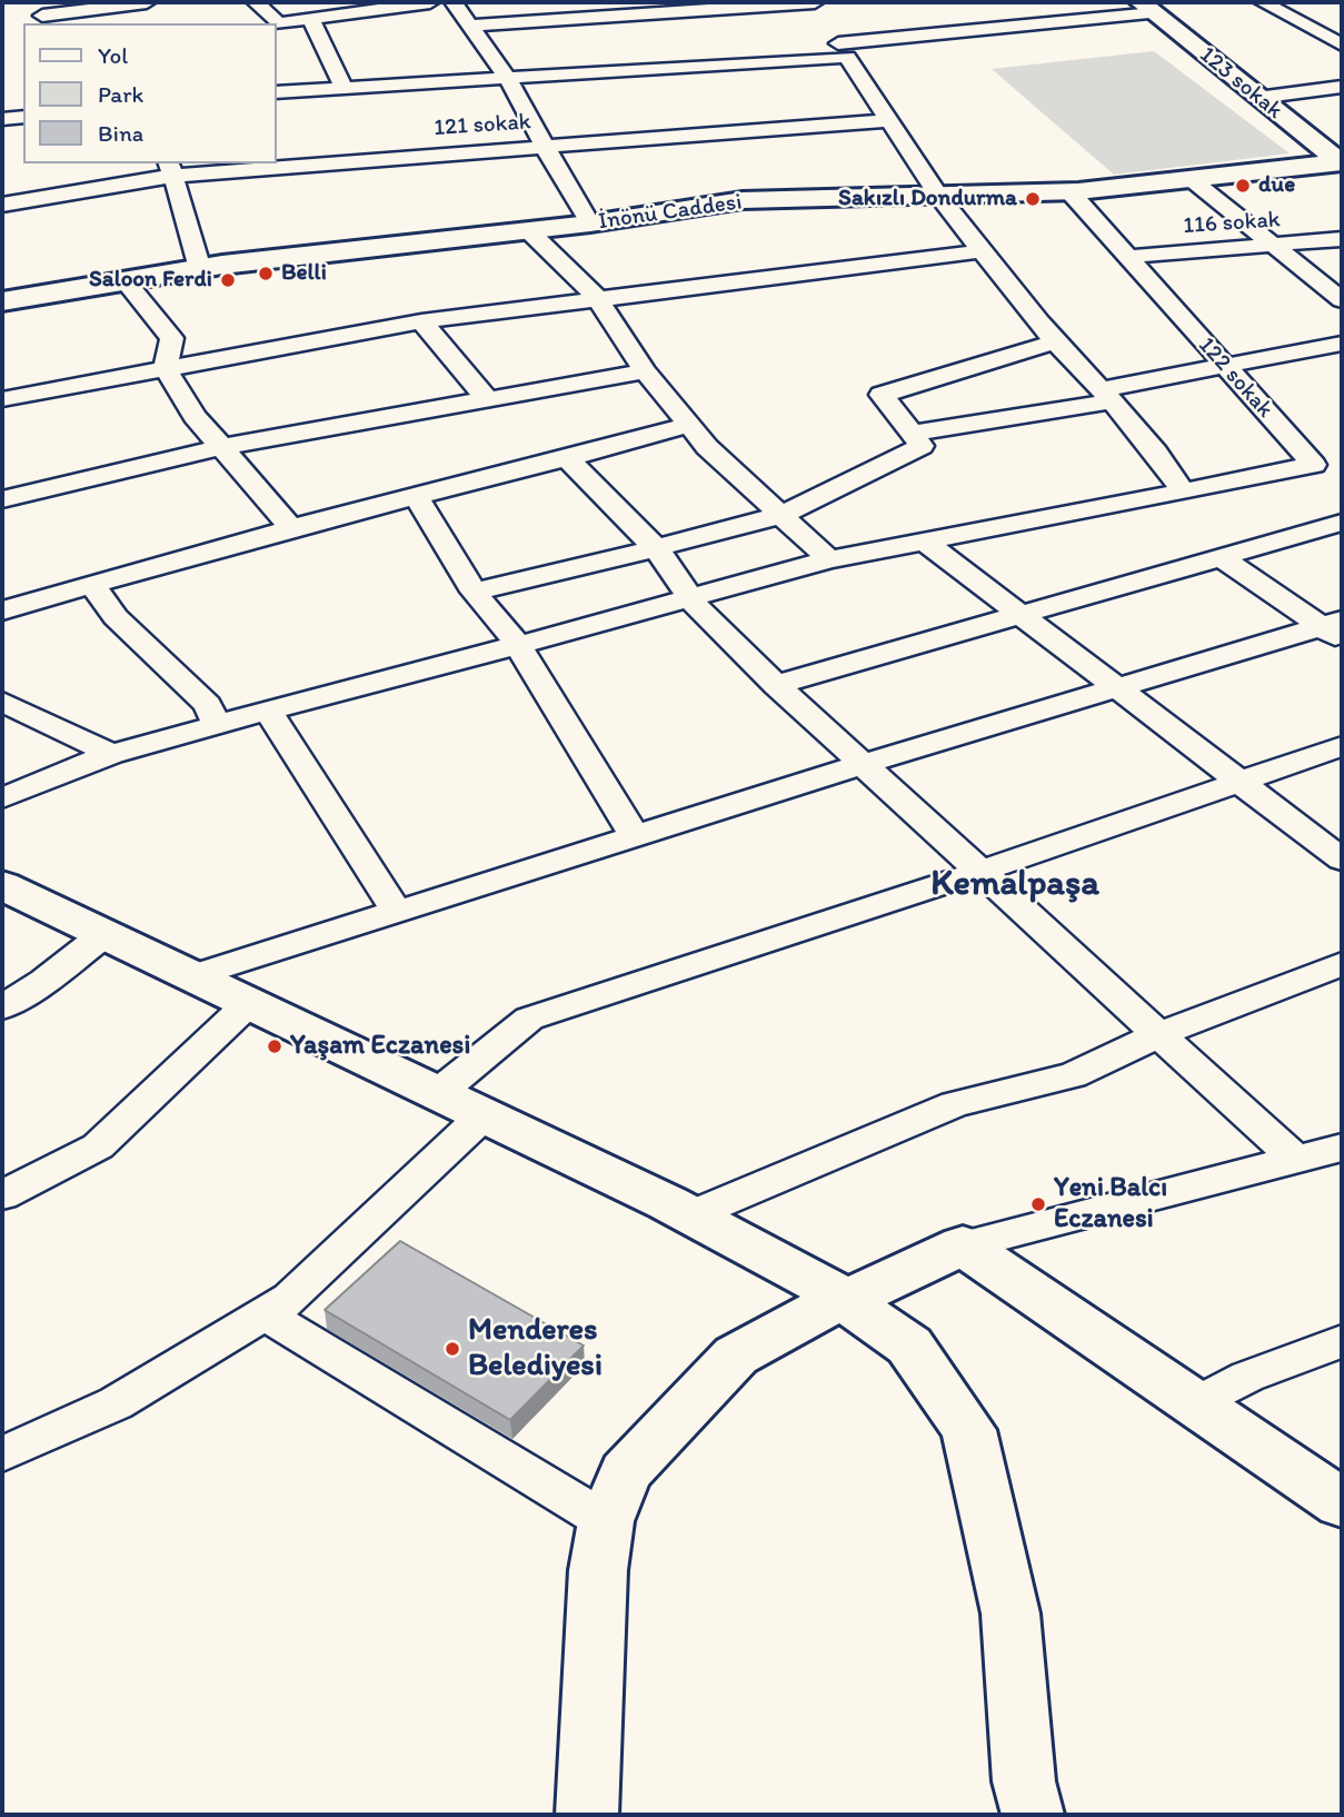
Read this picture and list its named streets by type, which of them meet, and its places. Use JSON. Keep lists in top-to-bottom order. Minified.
{"streets":{"main road":["123 sokak","İnönü Caddesi"],"street":["121 sokak","116 sokak","122 sokak"]},"crossings":[["123 sokak","İnönü Caddesi"],["İnönü Caddesi","122 sokak"],["116 sokak","122 sokak"]],"districts":["Kemalpaşa"],"places":["due","Sakızlı Dondurma","Belli","Saloon Ferdi","Yaşam Eczanesi","Yeni Balcı Eczanesi","Menderes Belediyesi"],"legend":["Yol","Park","Bina"]}
